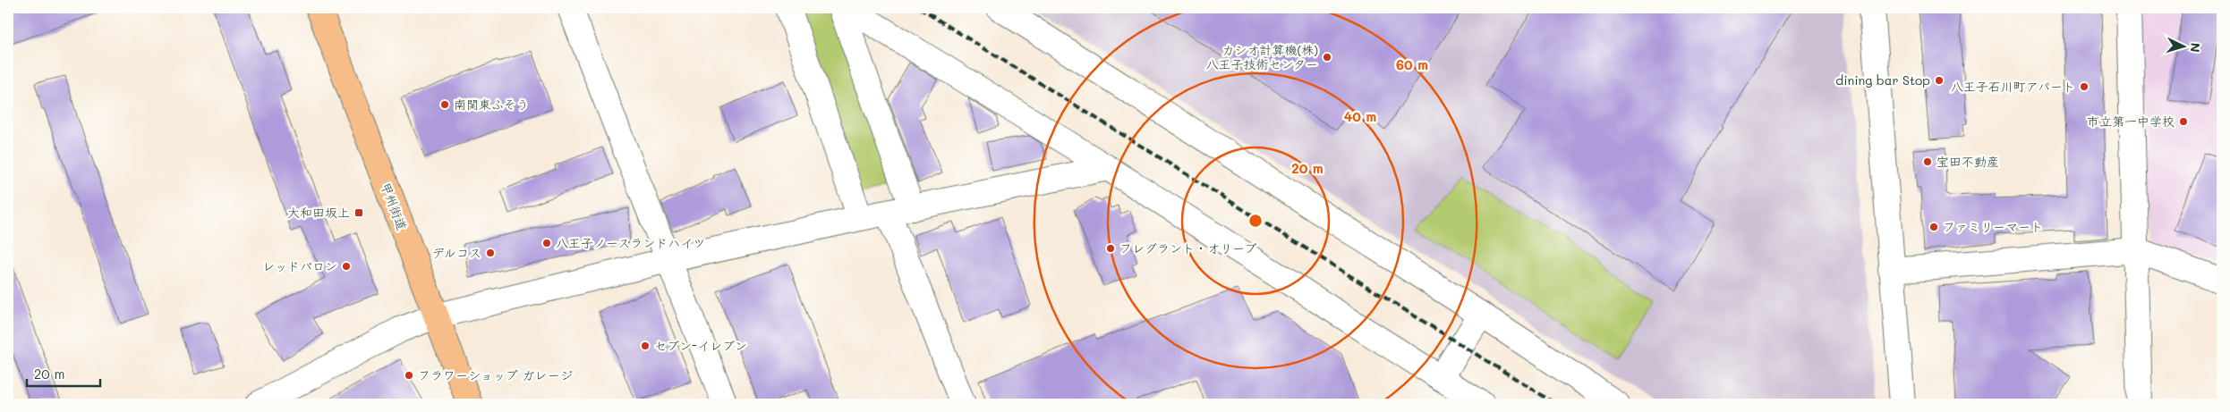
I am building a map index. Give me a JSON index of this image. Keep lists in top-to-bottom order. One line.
{"streets":{"highway":["甲州街道"]},"places":{"other":["カシオ計算機(株) 八王子技術センター","dining bar Stop","八王子石川町アパート","南関東ふそう","市立第一中学校","宝田不動産","ファミリーマート","八王子ノースランドハイツ","フレグラント・オリーブ","デルコス","レッドバロン","セブン-イレブン","フラワーショップ ガレージ"],"transit":["大和田坂上"]},"scale_bar":"20 m","north":"right","rings":["60 m","40 m","20 m"]}
